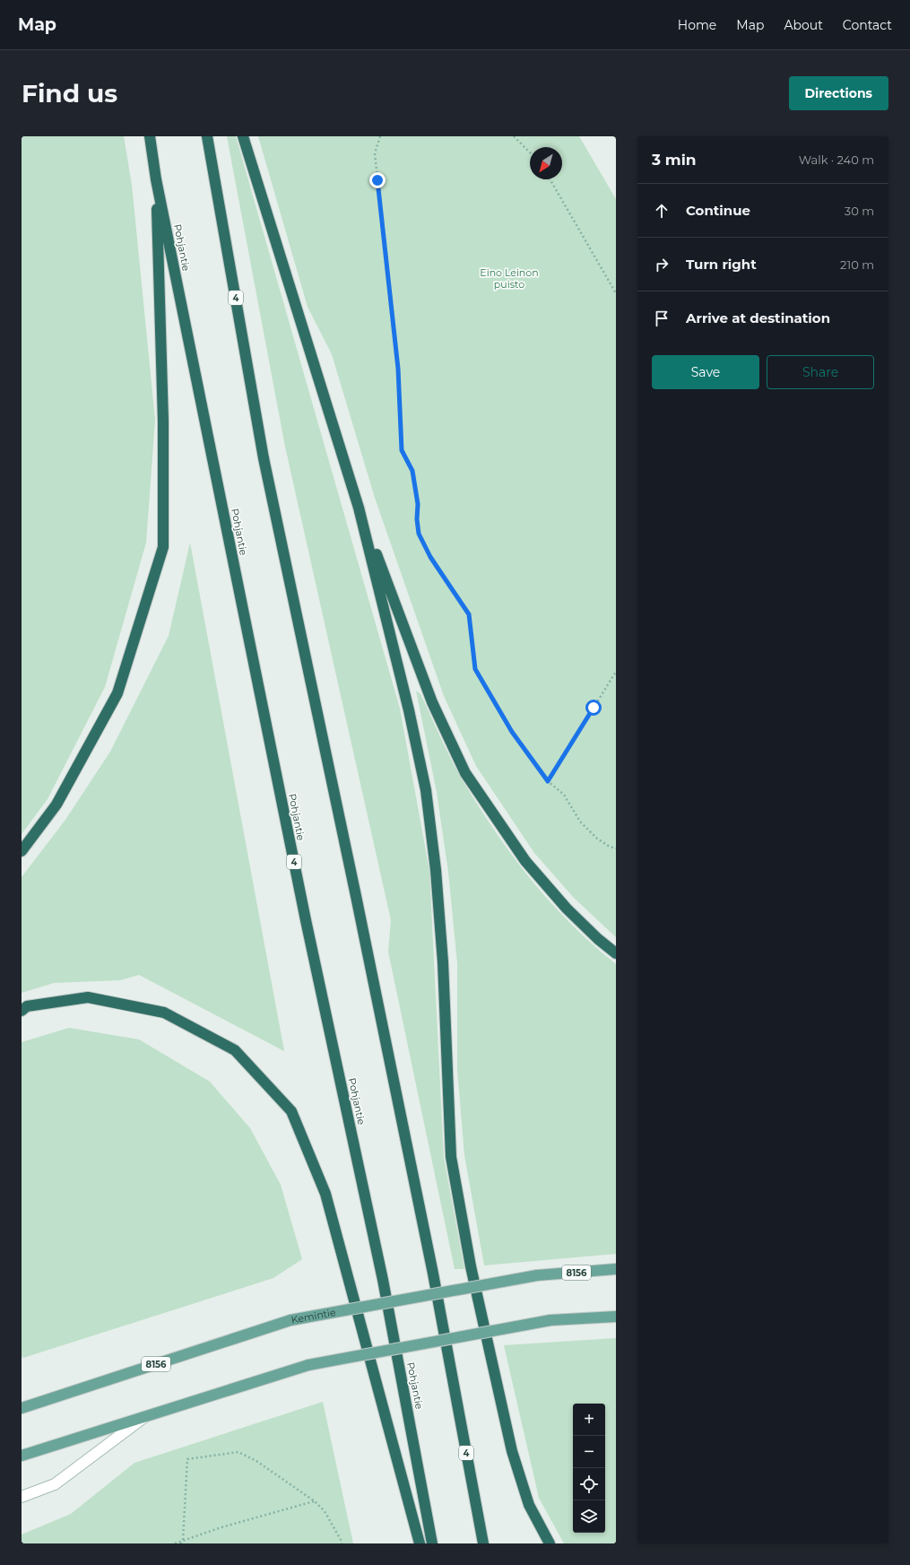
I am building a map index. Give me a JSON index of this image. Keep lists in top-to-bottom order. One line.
{"streets":{"highway":["Pohjantie","4"],"main road":["8156","Kemintie"]},"parks":["Eino Leinon puisto"],"north":"bottom left","page":{"header":"Map","nav":["Home","Map","About","Contact"],"buttons":["Directions",["Save","Share"]],"title":"Find us","heading":["3 min","Walk · 240 m"],"list":[["Continue","30 m"],["Turn right","210 m"],"Arrive at destination"],"map_buttons":["+","−"]}}
